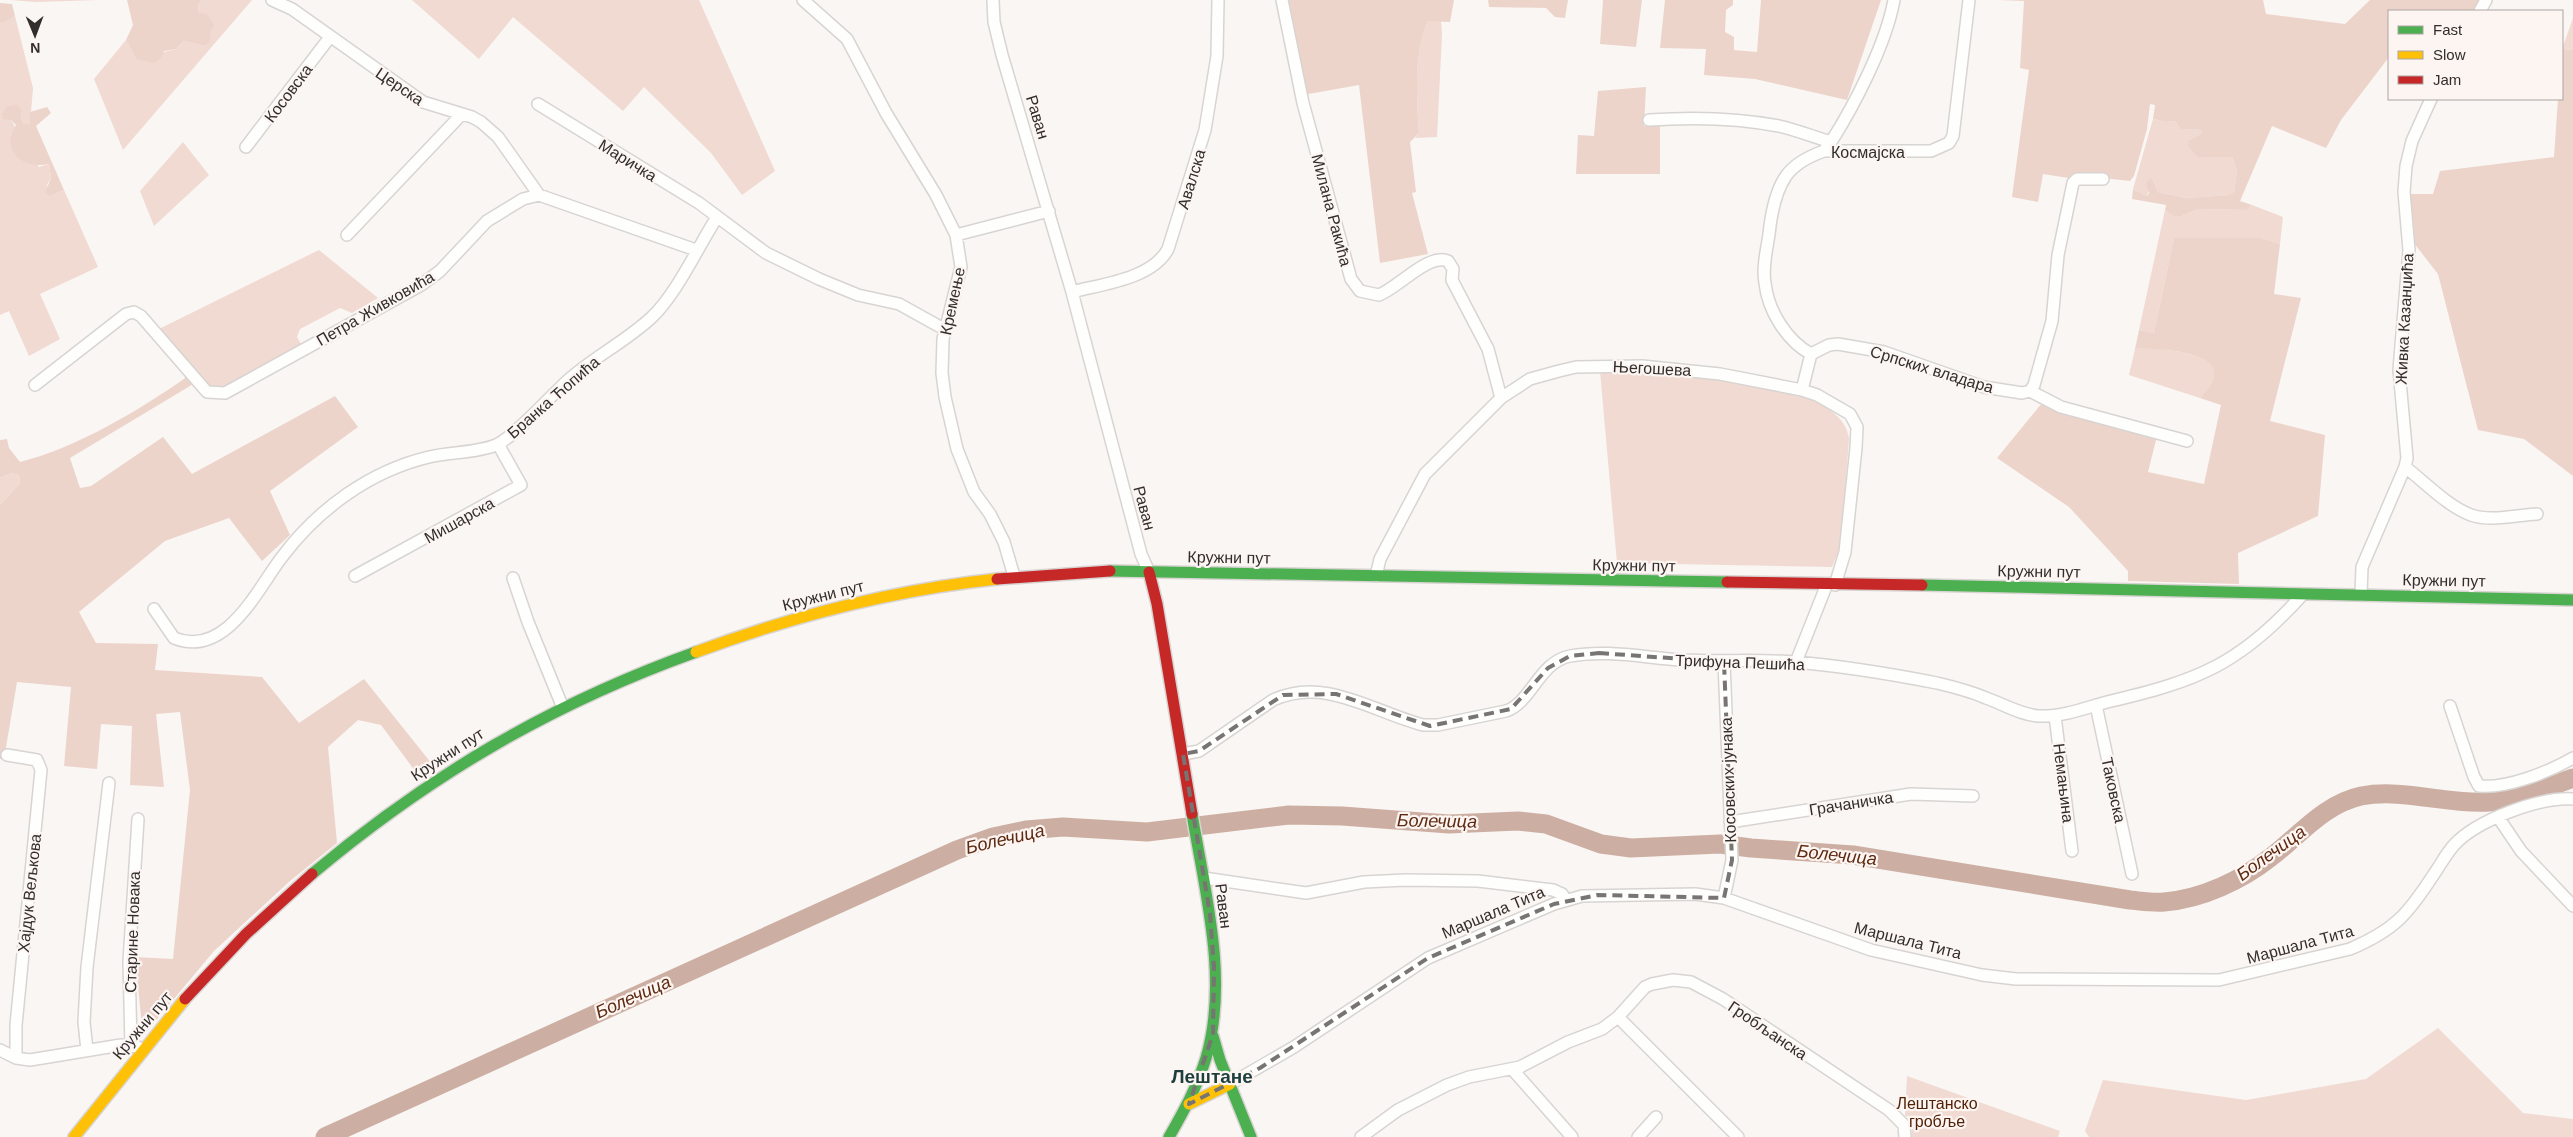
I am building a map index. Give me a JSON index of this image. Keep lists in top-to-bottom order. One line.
{"streets":{"main road":["Раван","Кружни пут"],"street":["Церска","Косовска","Космајска","Маричка","Авалска","Милана Ракића","Кремење","Петра Живковића","Живка Казанџића","Његошева","Српских владара","Бранка Ћопића","Мишарска","Трифуна Пешића","Косовских јунака","Немањина","Таковска","Грачаничка","Хајдук Вељкова","Маршала Тита","Старине Новака","Гробљанска"]},"crossings":[["Церска","Косовска"],["Церска","Петра Живковића"],["Раван","Авалска"],["Раван","Кружни пут"],["Раван","Трифуна Пешића"],["Раван","Маршала Тита"],["Космајска","Српских владара"],["Милана Ракића","Његошева"],["Кремење","Кружни пут"],["Живка Казанџића","Кружни пут"],["Његошева","Кружни пут"],["Његошева","Трифуна Пешића"],["Бранка Ћопића","Мишарска"],["Кружни пут","Трифуна Пешића"],["Кружни пут","Старине Новака"],["Трифуна Пешића","Косовских јунака"],["Трифуна Пешића","Немањина"],["Трифуна Пешића","Таковска"],["Косовских јунака","Грачаничка"],["Косовских јунака","Маршала Тита"]],"districts":["Лештане"],"water":["Болечица"],"parks":["Лештанско гробље"],"legend":["Fast","Slow","Jam"],"north":"bottom"}
